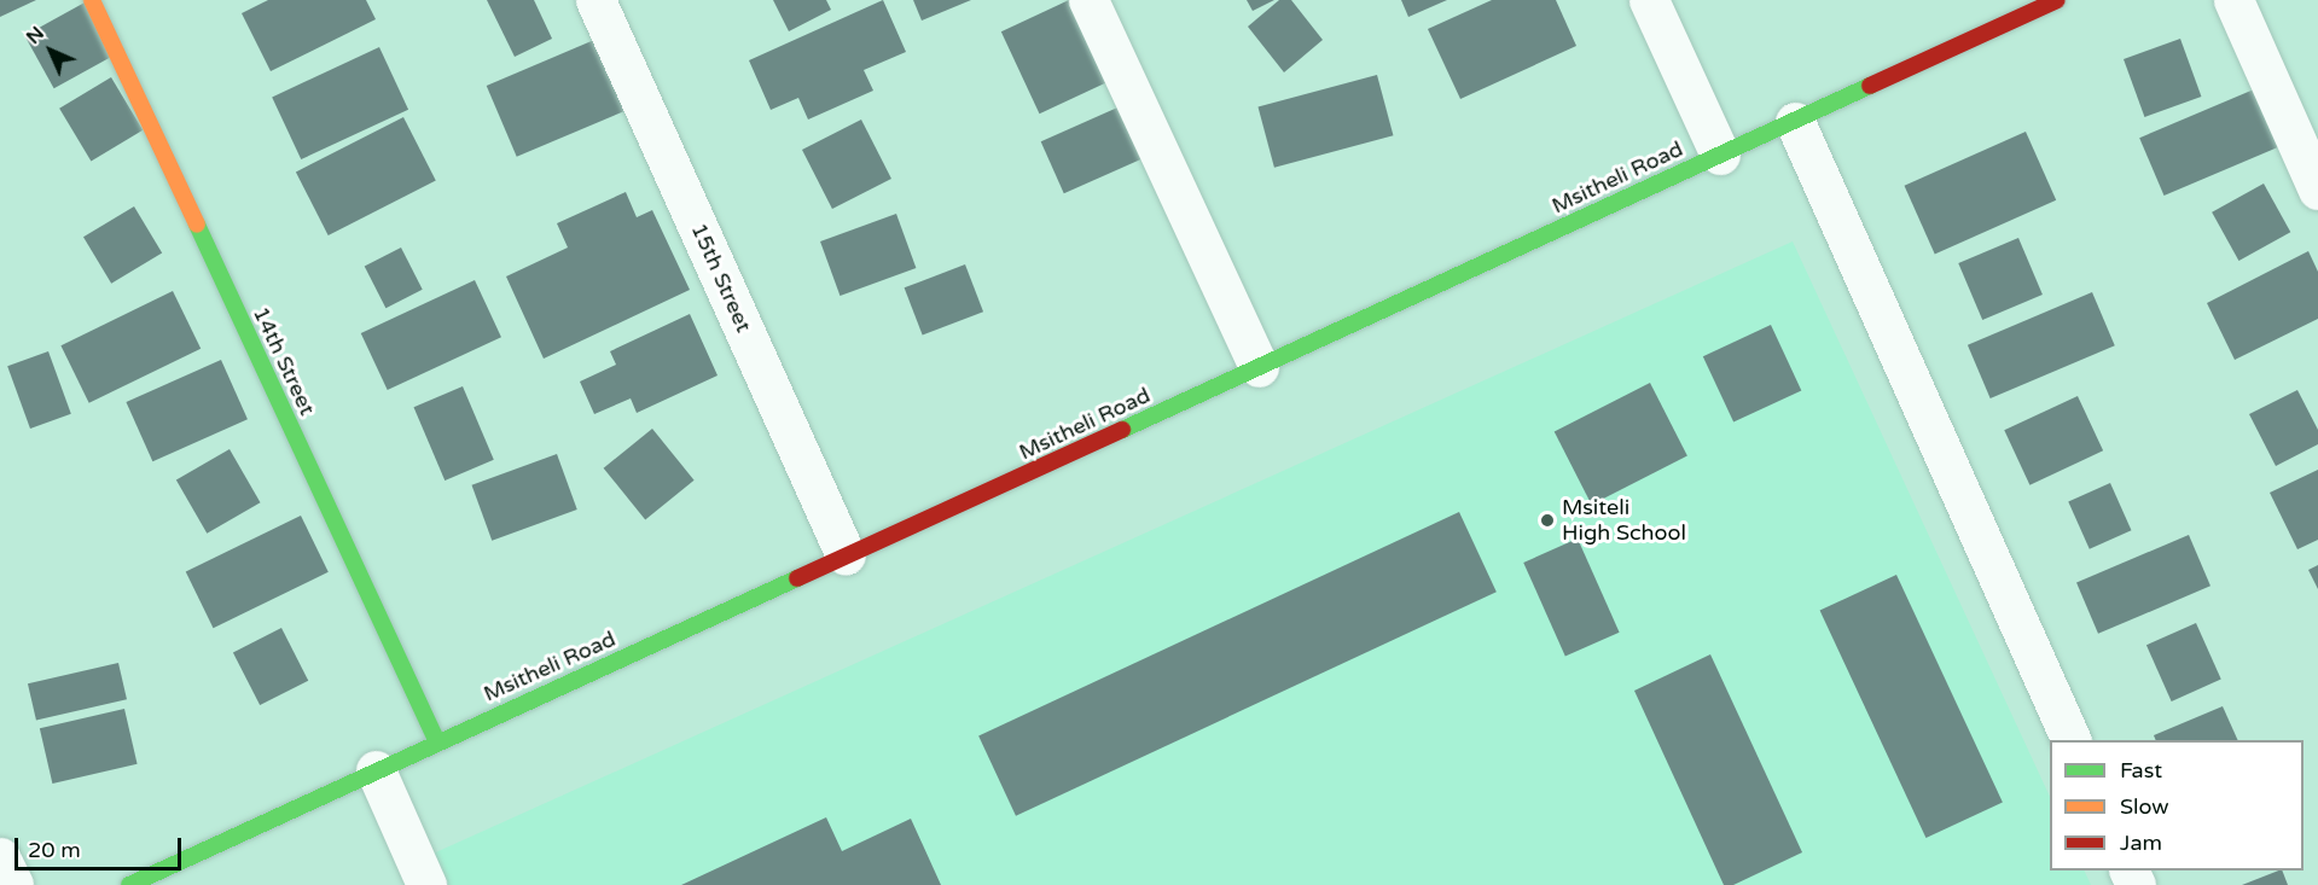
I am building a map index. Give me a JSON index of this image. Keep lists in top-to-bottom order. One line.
{"streets":{"street":["Msitheli Road","15th Street","14th Street"]},"crossings":[["Msitheli Road","15th Street"],["Msitheli Road","14th Street"]],"places":["Msiteli High School"],"legend":["Fast","Slow","Jam"],"scale_bar":"20 m","north":"top left"}
